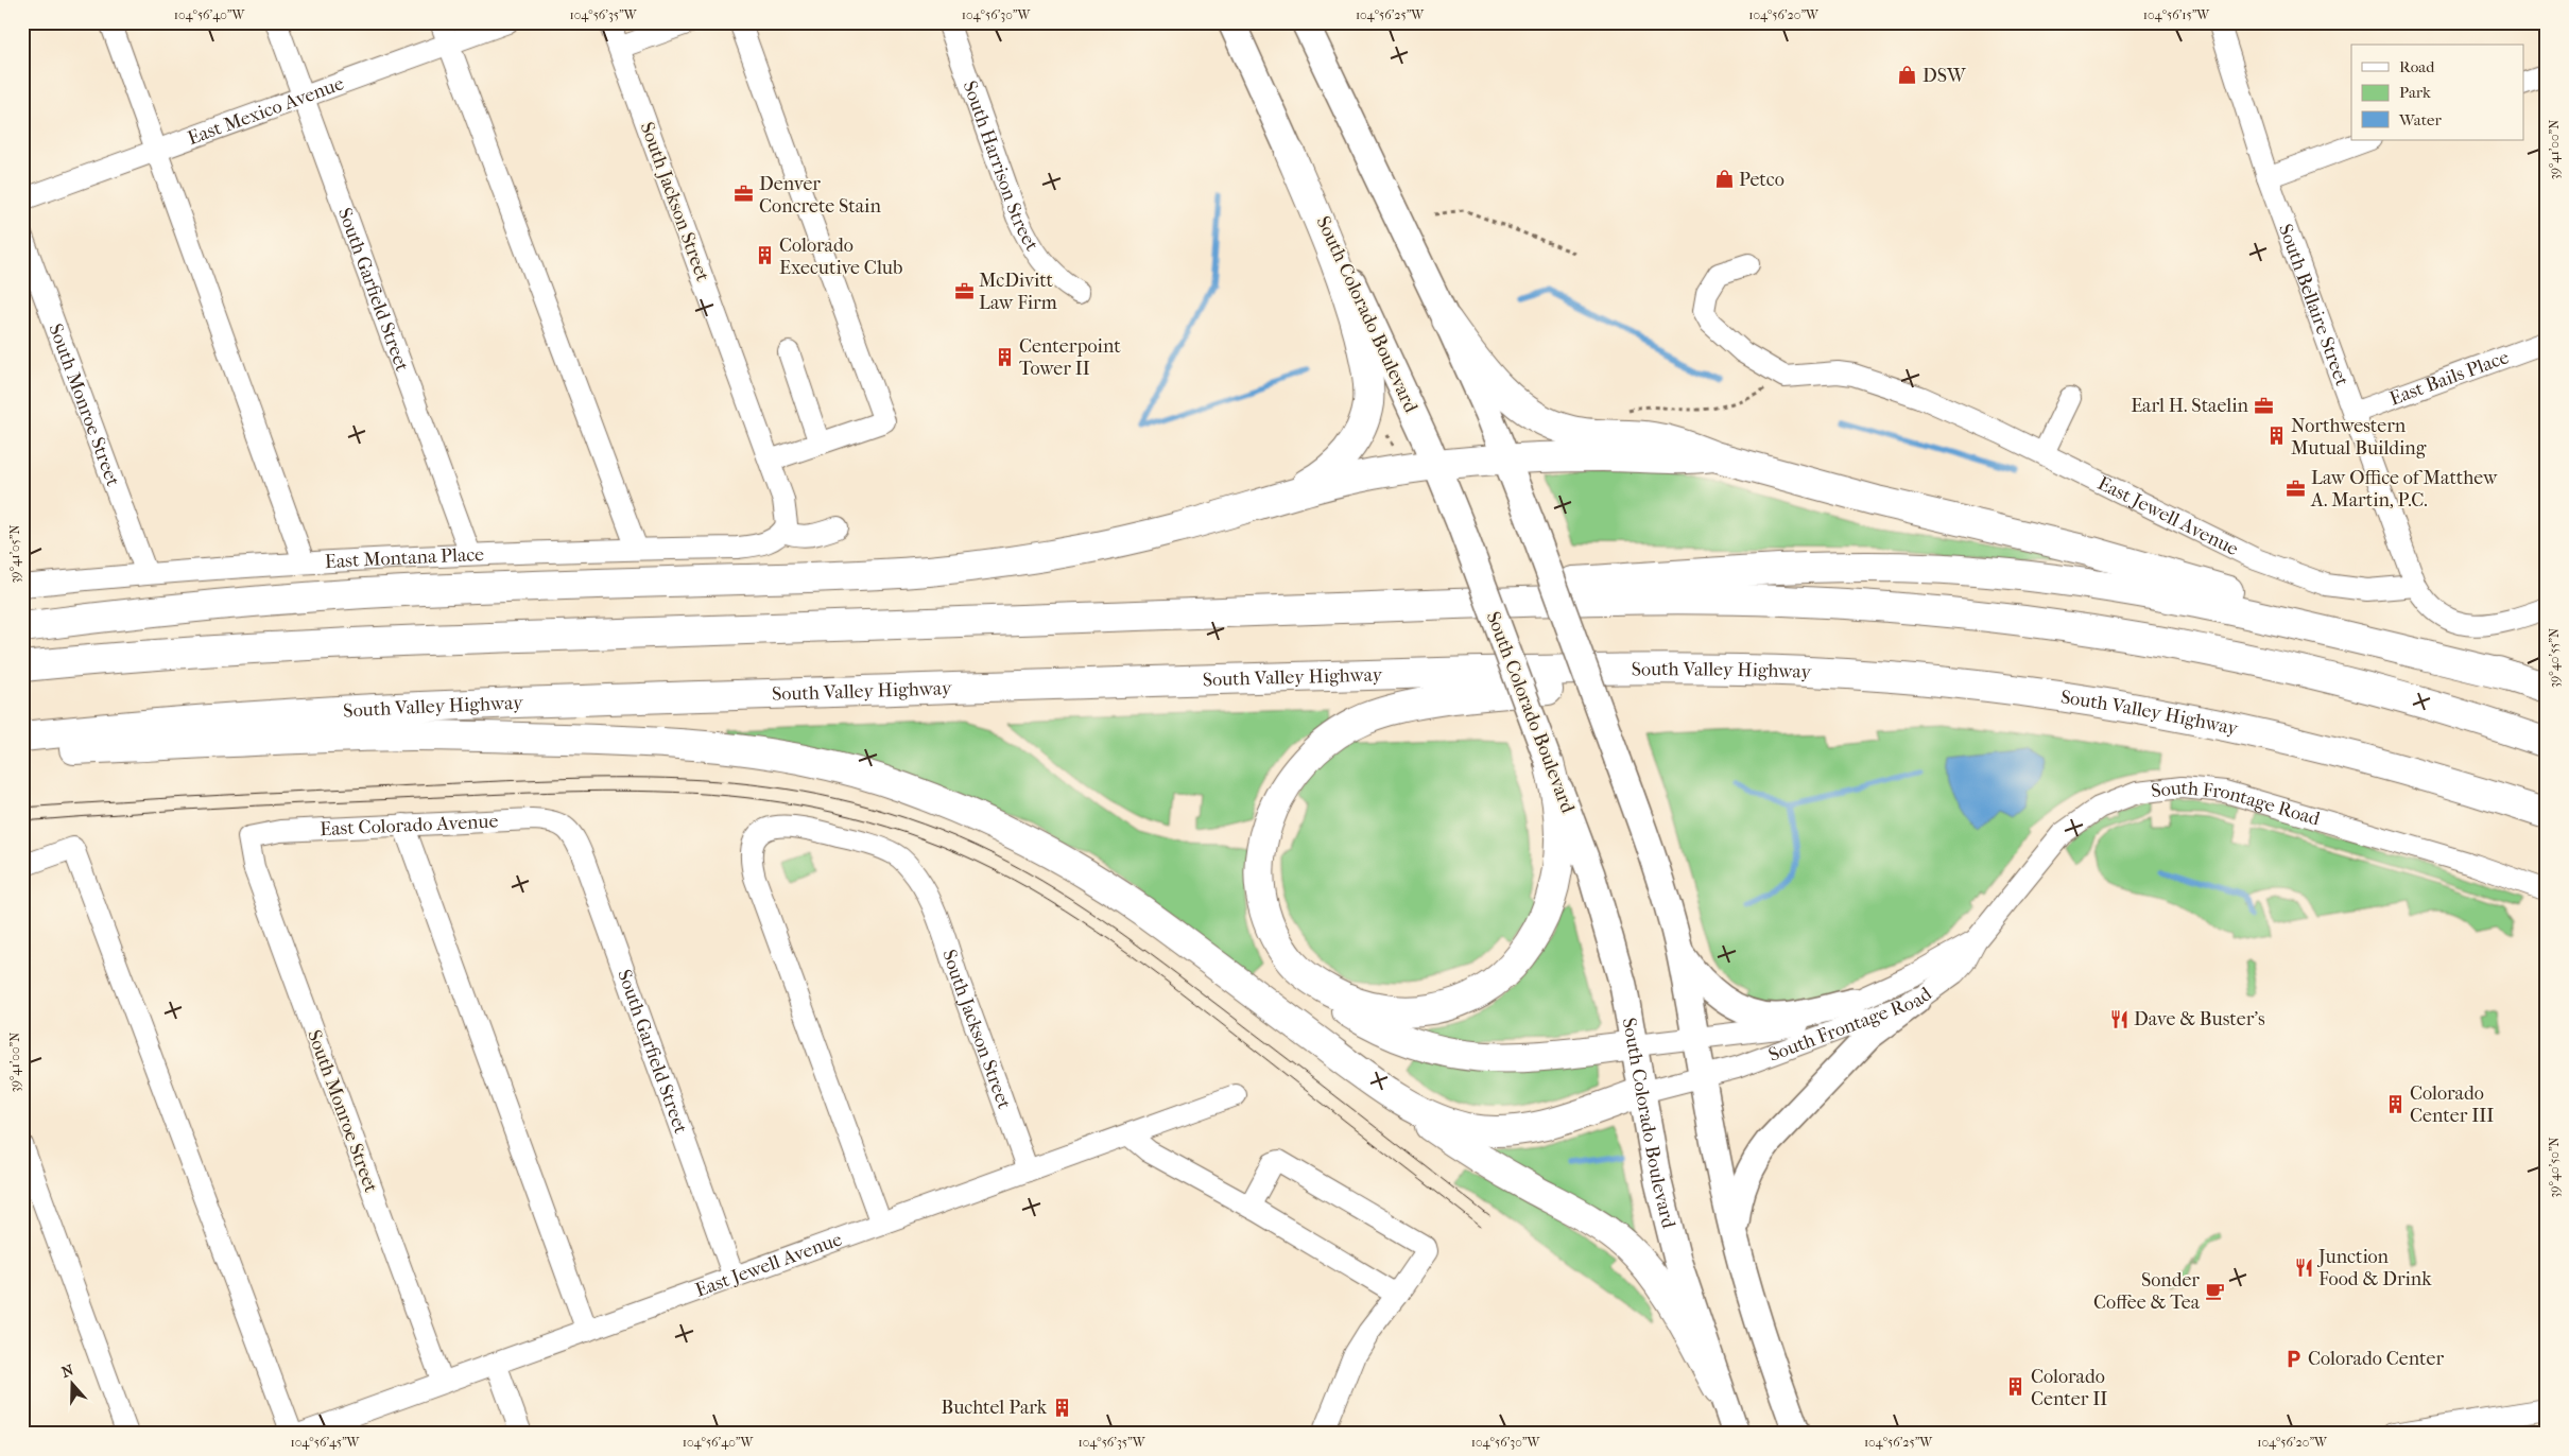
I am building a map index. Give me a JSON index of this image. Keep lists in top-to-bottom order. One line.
{"streets":{"highway":["South Valley Highway"],"main road":["South Colorado Boulevard"],"street":["East Mexico Avenue","South Harrison Street","South Jackson Street","South Garfield Street","South Bellaire Street","East Bails Place","South Monroe Street","East Jewell Avenue","East Montana Place","South Frontage Road","East Colorado Avenue"]},"crossings":[["East Mexico Avenue","South Garfield Street"],["South Jackson Street","East Jewell Avenue"],["South Jackson Street","East Montana Place"],["South Garfield Street","East Jewell Avenue"],["South Garfield Street","East Montana Place"],["South Garfield Street","East Colorado Avenue"],["South Bellaire Street","East Bails Place"],["South Bellaire Street","East Jewell Avenue"],["South Colorado Boulevard","South Frontage Road"],["South Monroe Street","East Jewell Avenue"],["South Monroe Street","East Montana Place"],["South Monroe Street","East Colorado Avenue"]],"places":{"shop":["DSW","Petco"],"office":["Denver Concrete Stain","McDivitt Law Firm","Earl H. Staelin","Law Office of Matthew A. Martin, P.C."],"building":["Colorado Executive Club","Centerpoint Tower II","Northwestern Mutual Building","Colorado Center III","Colorado Center II","Buchtel Park"],"restaurant":["Dave & Buster's","Junction Food & Drink"],"cafe":["Sonder Coffee & Tea"],"parking":["Colorado Center"]},"legend":["Road","Park","Water"],"north":"top","coordinates":["104°56'40\"W","104°56'35\"W","104°56'30\"W","104°56'25\"W","104°56'20\"W","104°56'15\"W","39°41'00\"N","39°41'05\"N","39°40'55\"N","39°40'50\"N","104°56'45\"W"]}
